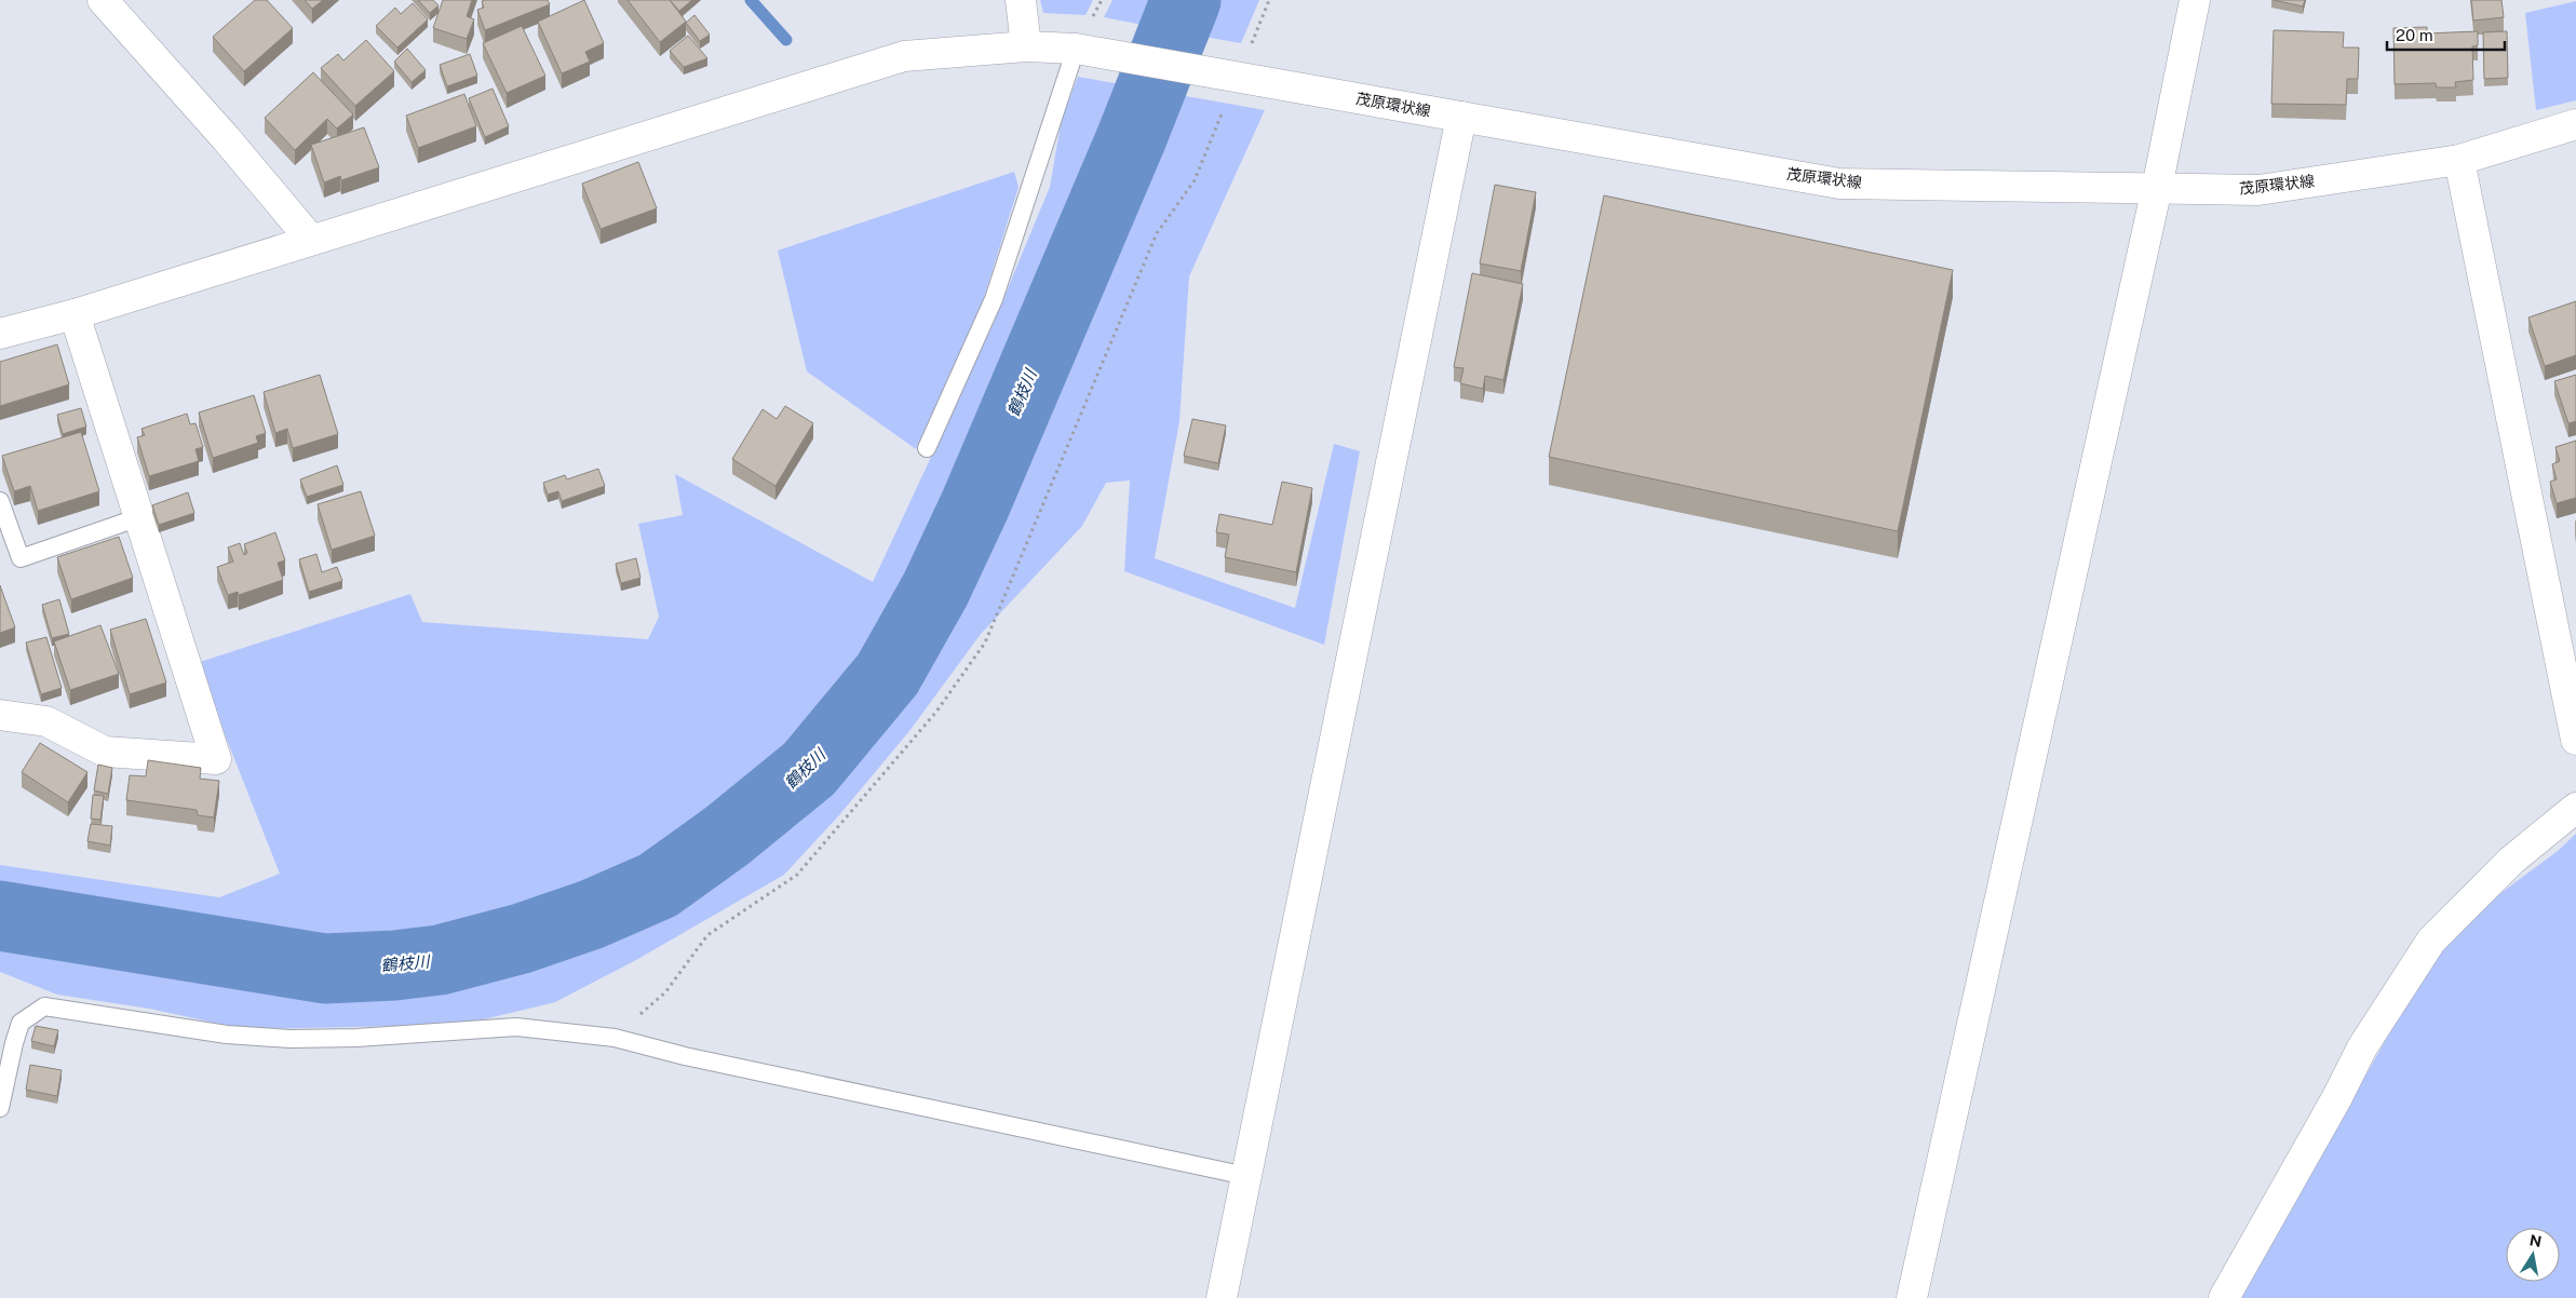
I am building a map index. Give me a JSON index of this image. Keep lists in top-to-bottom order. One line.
{"streets":{"street":["茂原環状線"]},"water":["鶴枝川"],"scale_bar":"20 m","north":"top"}
